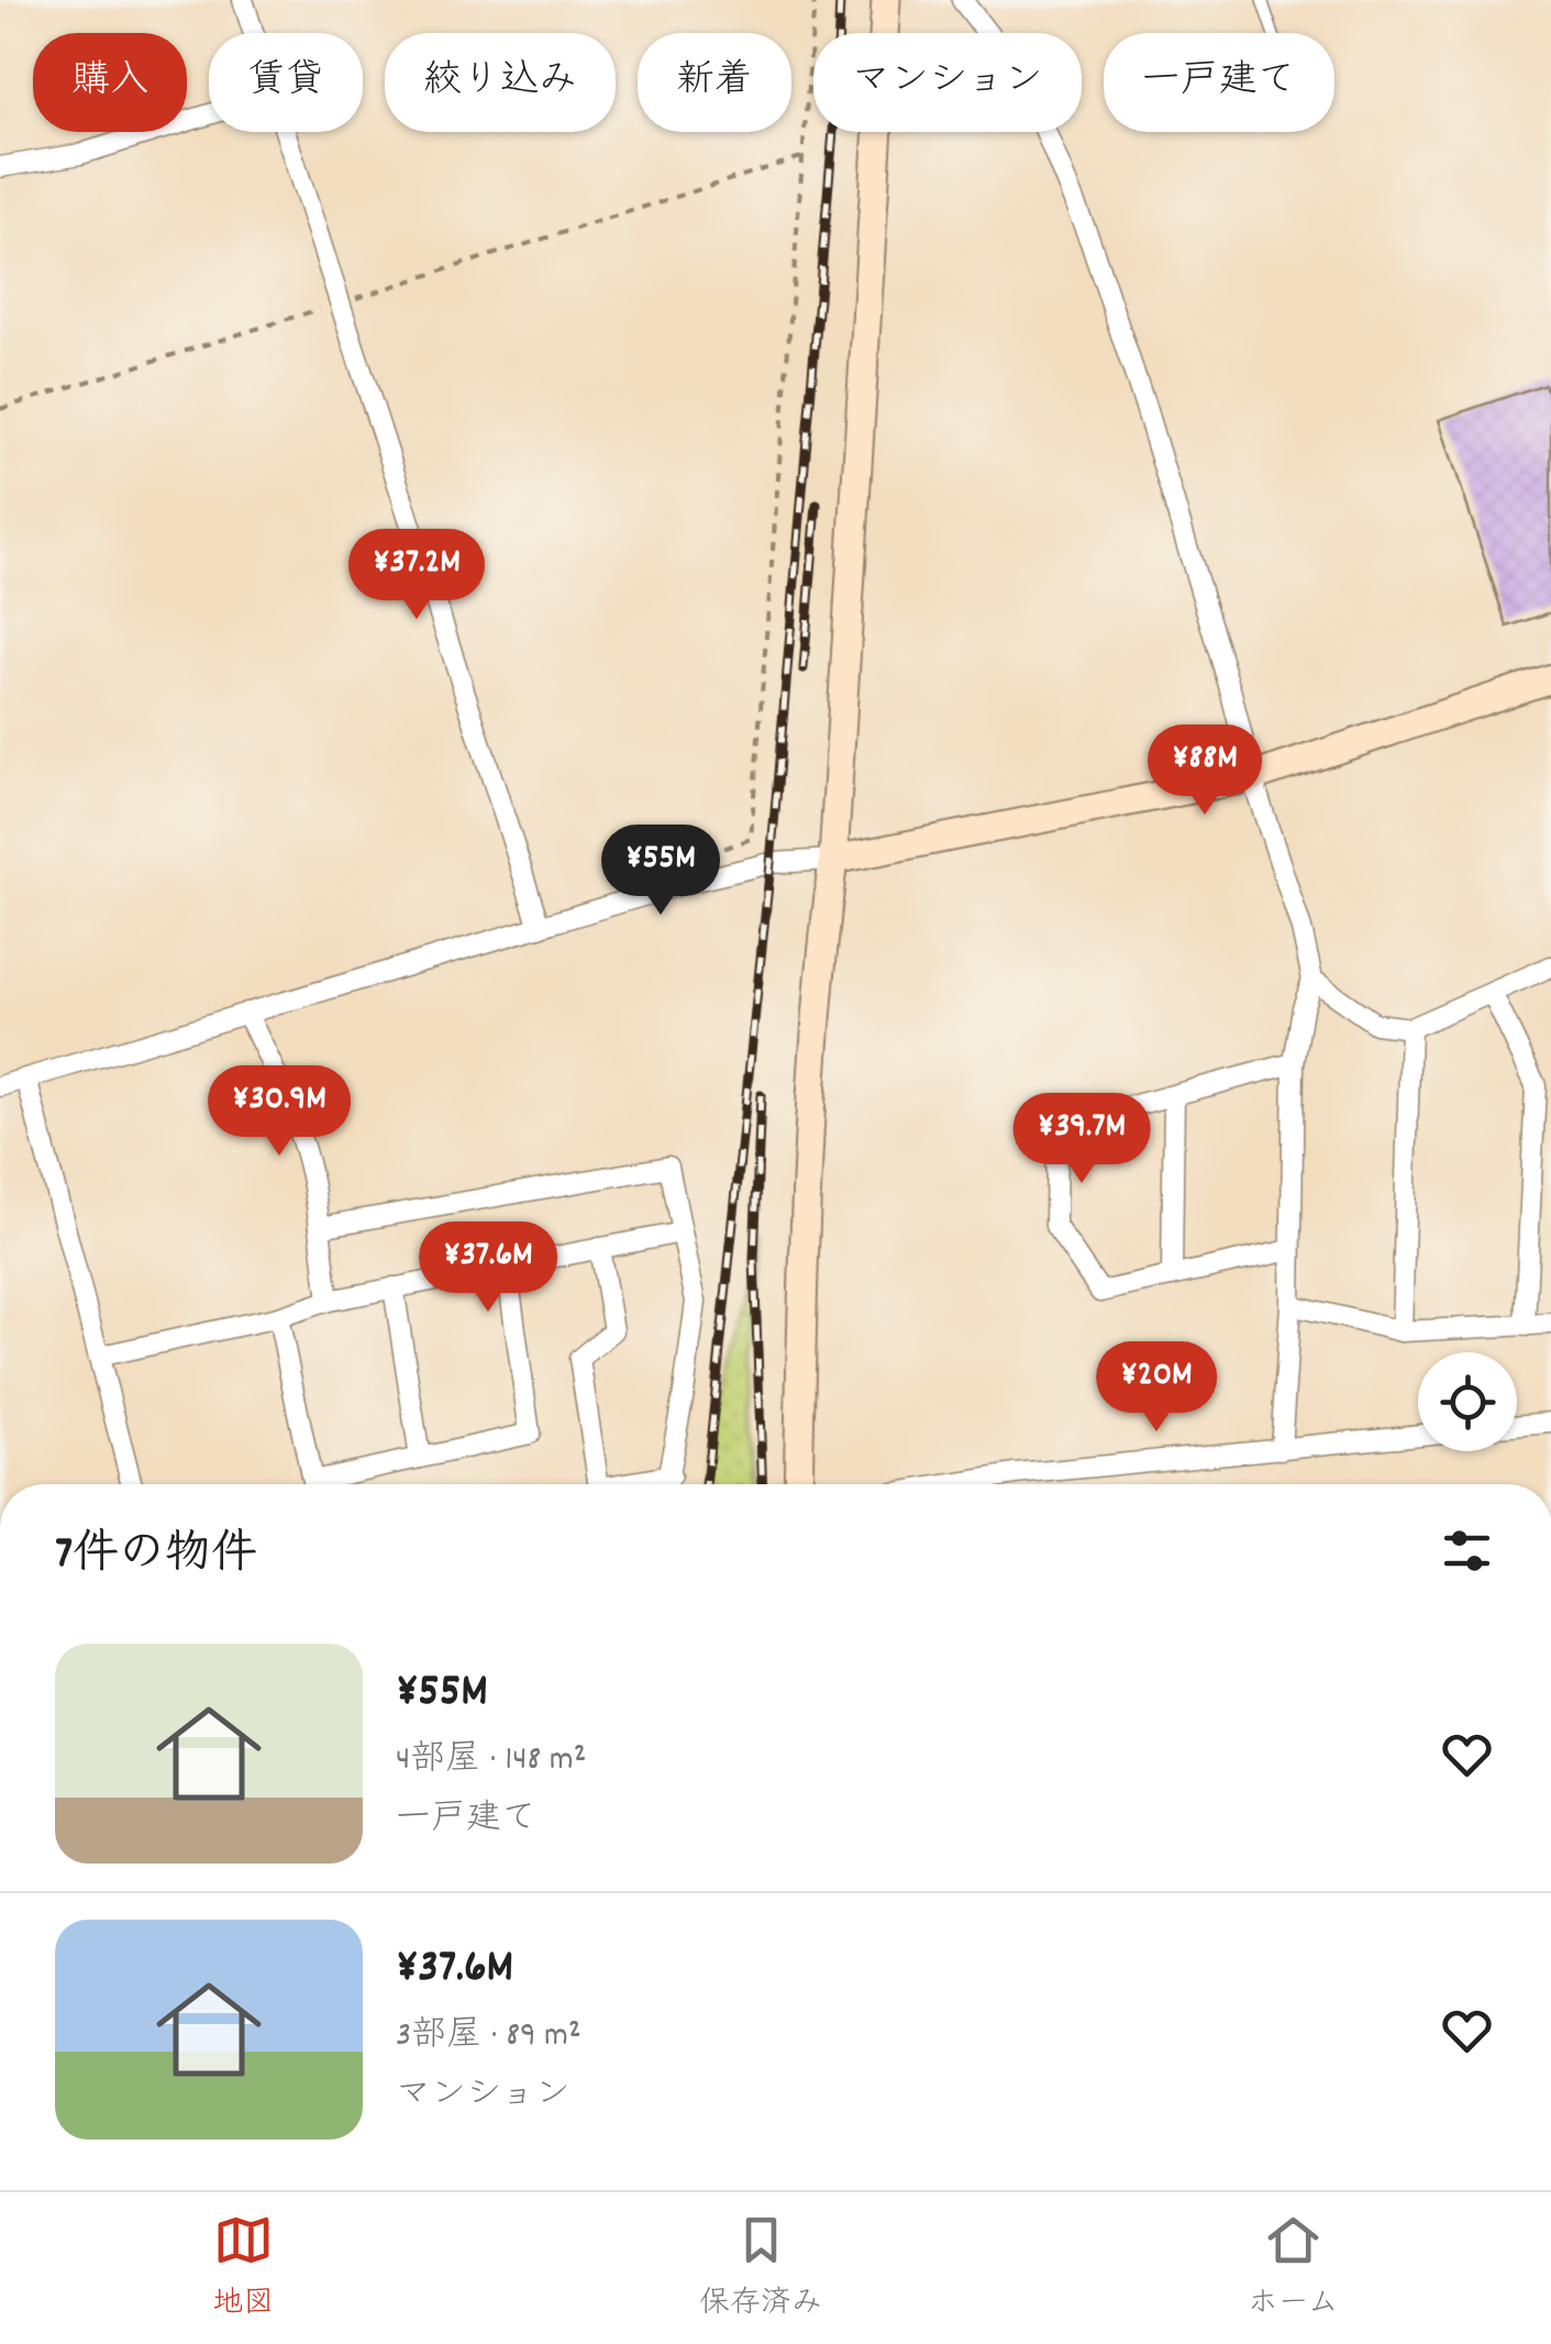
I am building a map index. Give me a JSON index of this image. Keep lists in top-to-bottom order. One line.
{"page":{"chip":["購入","賃貸","絞り込み","新着","マンション","一戸建て"],"price":["¥37.2M","¥88M","¥55M","¥30.9M","¥39.7M","¥37.6M","¥20M"],"heading":"7件の物件","list":[{"name":"¥55M","note":"4部屋 · 148 m² · 一戸建て"},{"name":"¥37.6M","note":"3部屋 · 89 m² · マンション"}],"tabs":["地図","保存済み","ホーム"]}}
